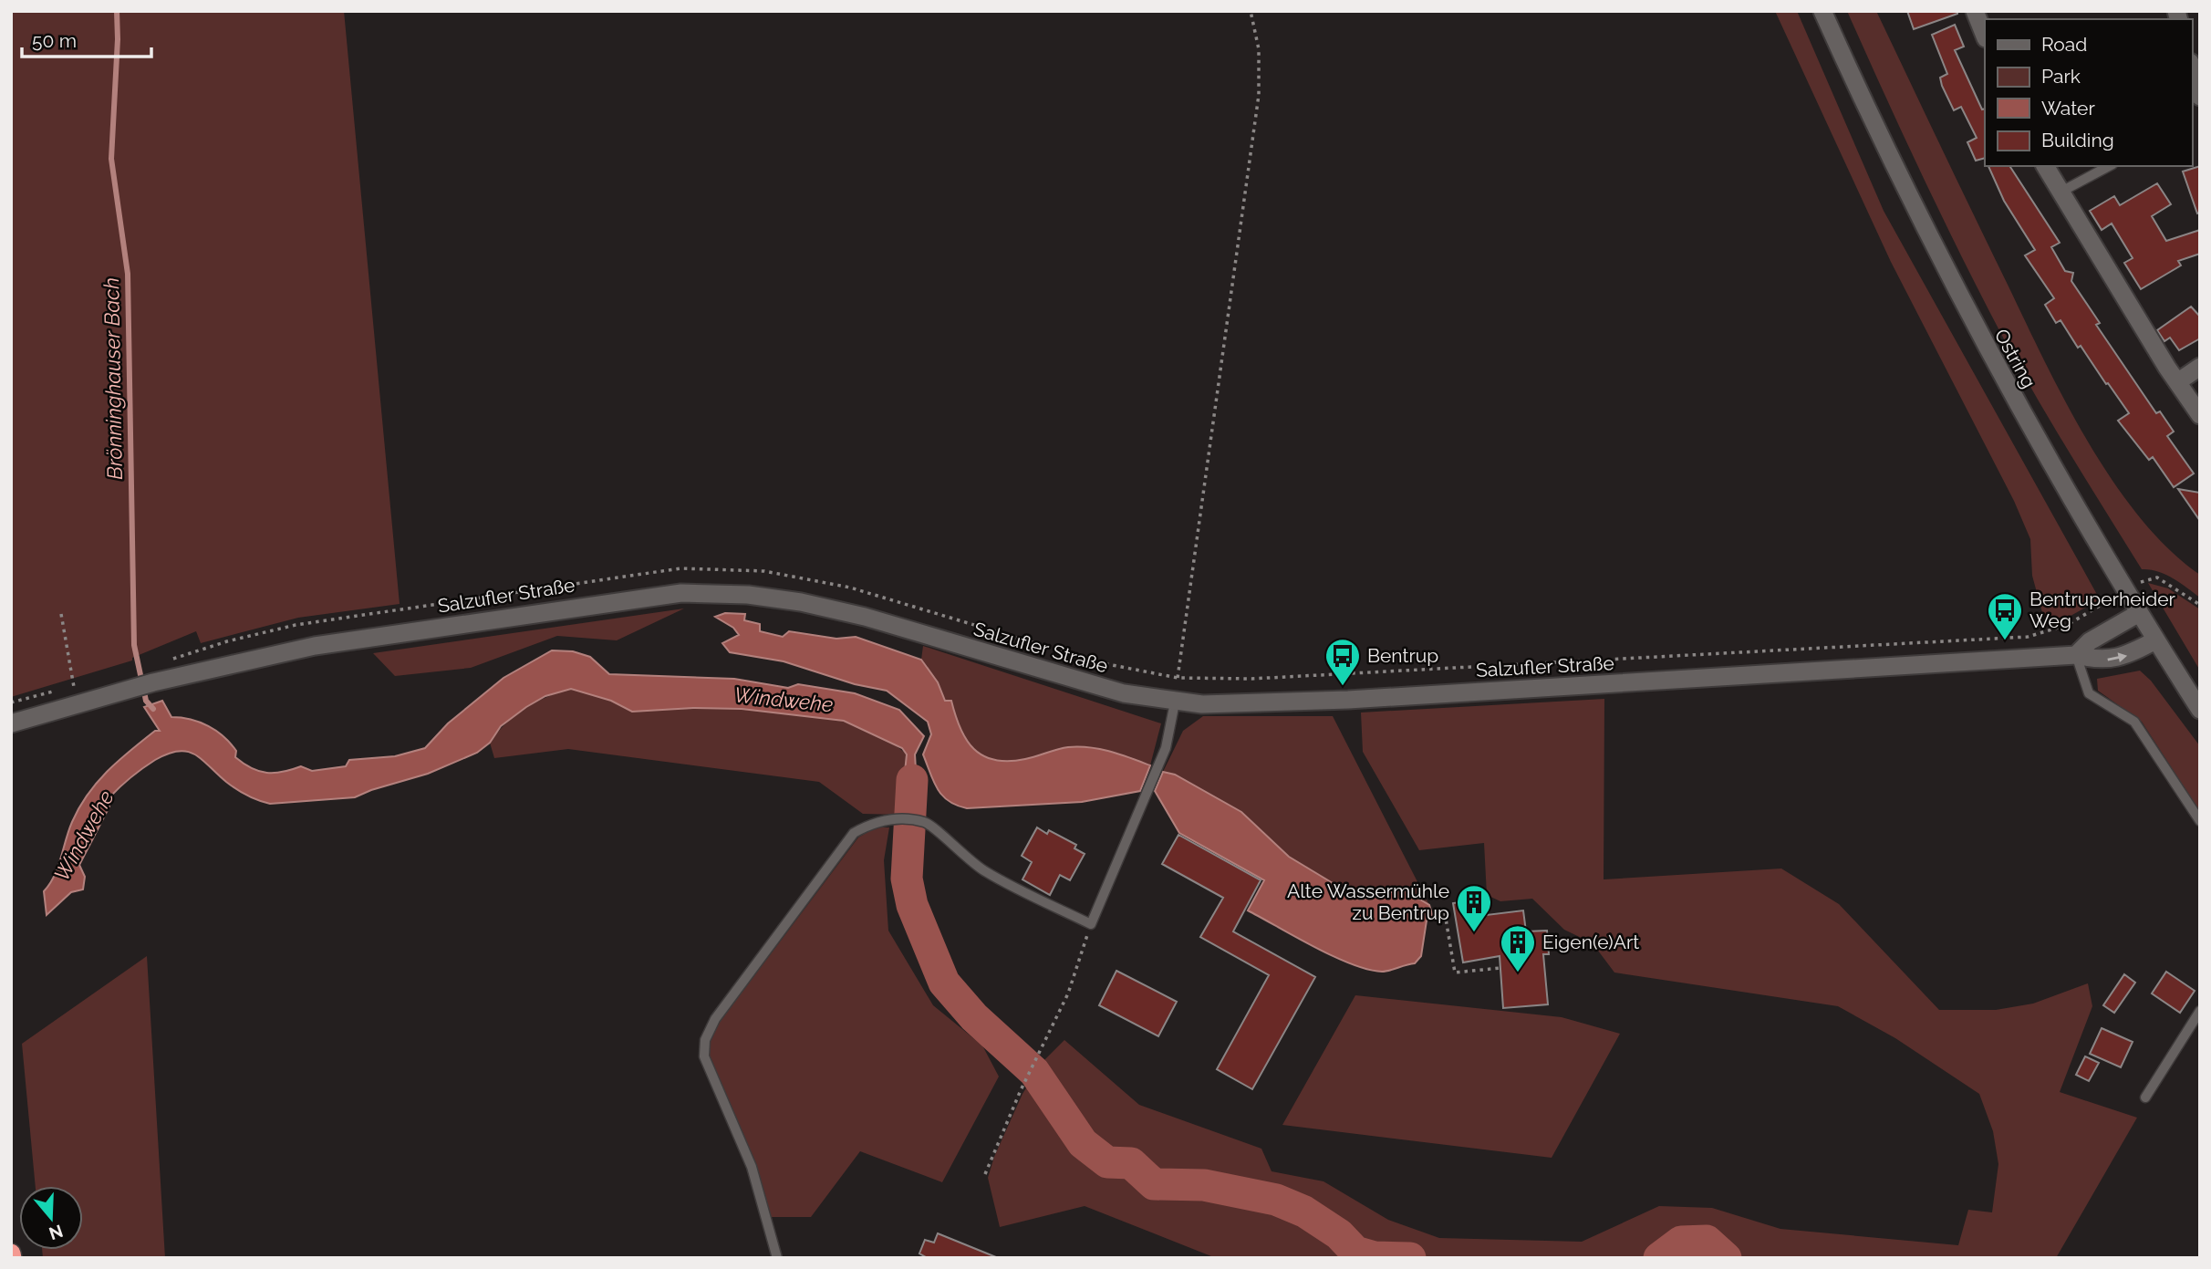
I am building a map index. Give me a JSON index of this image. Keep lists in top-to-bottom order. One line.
{"streets":{"main road":["Ostring","Salzufler Straße"]},"crossings":[["Ostring","Salzufler Straße"]],"water":["Brönninghauser Bach","Windwehe"],"places":{"bus stop":["Bentruperheider Weg","Bentrup"],"building":["Alte Wassermühle zu Bentrup","Eigen(e)Art"]},"legend":["Road","Park","Water","Building"],"scale_bar":"50 m","north":"bottom"}
